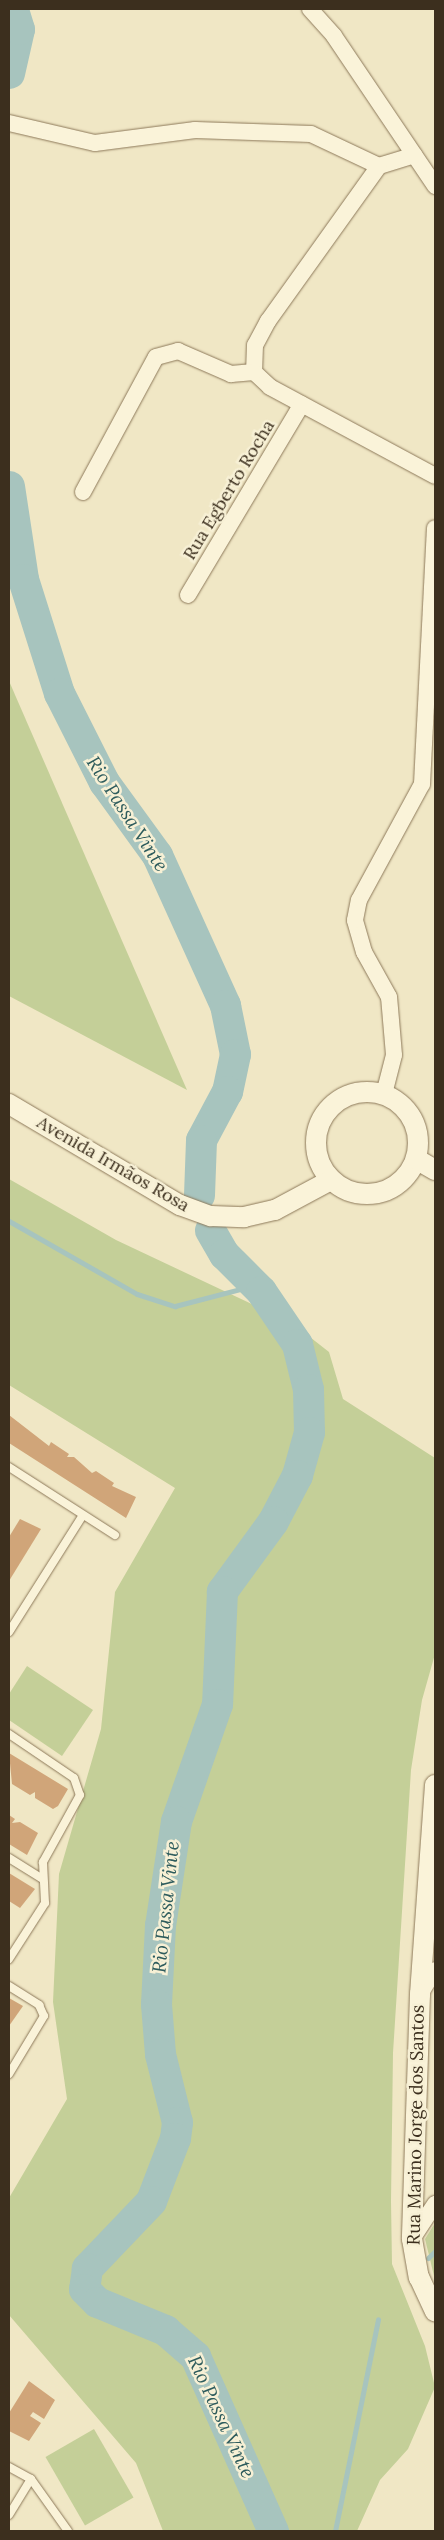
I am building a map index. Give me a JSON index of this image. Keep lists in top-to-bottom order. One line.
{"streets":{"street":["Rua Egberto Rocha","Avenida Irmãos Rosa","Rua Marino Jorge dos Santos"]},"water":["Rio Passa Vinte"]}
